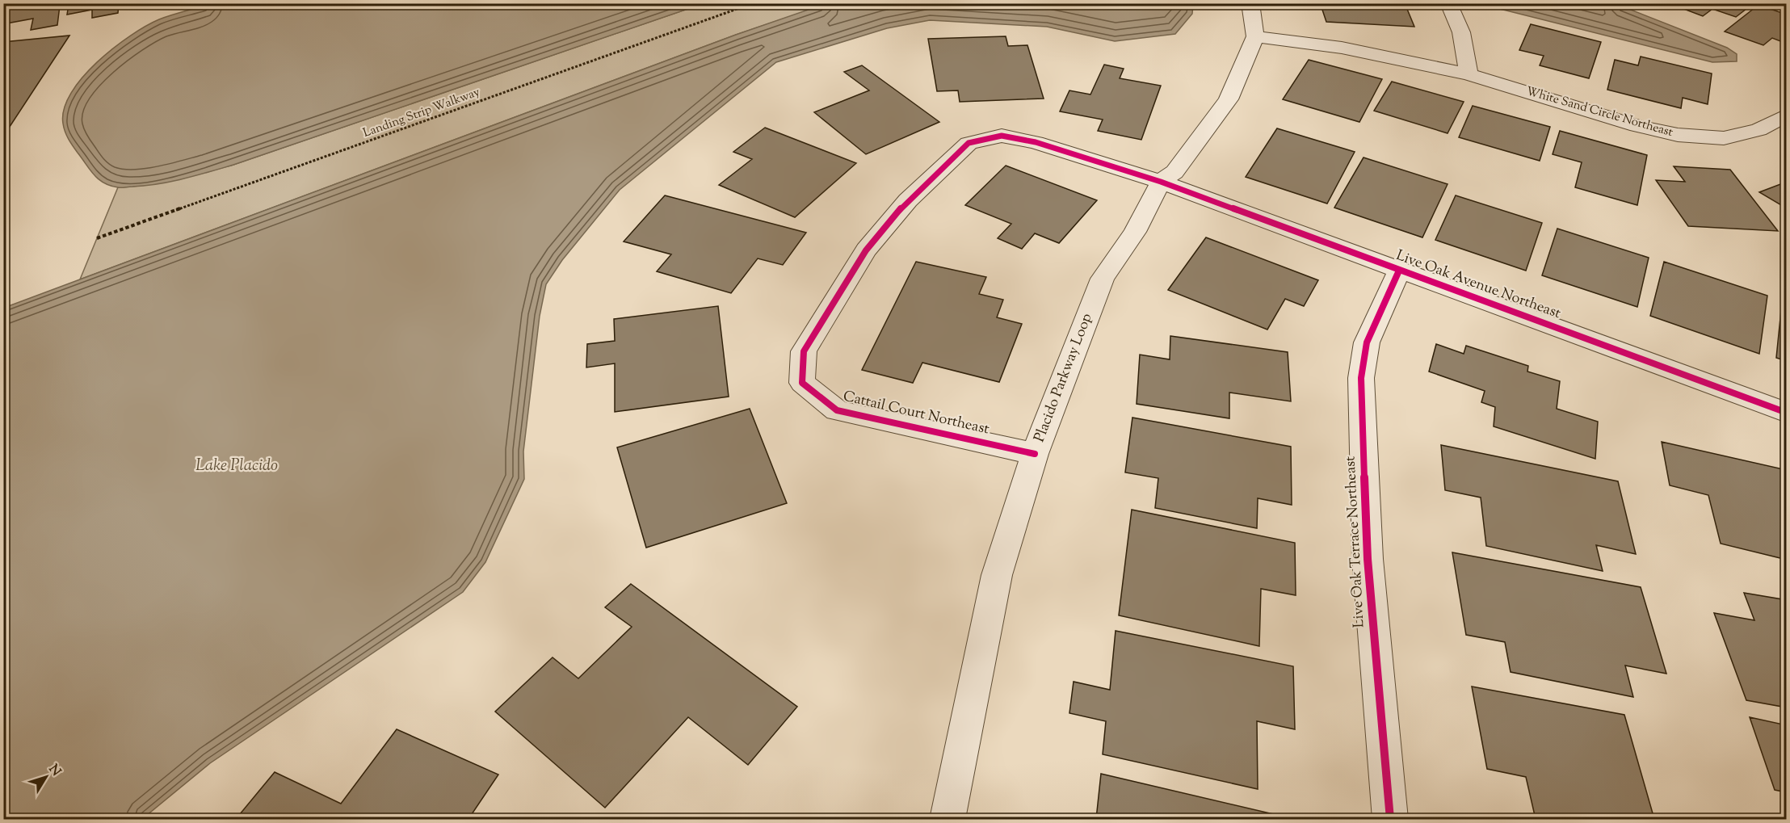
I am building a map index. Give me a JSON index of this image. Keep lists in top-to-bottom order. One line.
{"streets":{"street":["White Sand Circle Northeast","Live Oak Avenue Northeast","Placido Parkway Loop","Cattail Court Northeast","Live Oak Terrace Northeast"],"path":["Landing Strip Walkway"]},"crossings":[["White Sand Circle Northeast","Placido Parkway Loop"],["Live Oak Avenue Northeast","Placido Parkway Loop"],["Live Oak Avenue Northeast","Cattail Court Northeast"],["Live Oak Avenue Northeast","Live Oak Terrace Northeast"],["Placido Parkway Loop","Cattail Court Northeast"]],"water":["Lake Placido"],"north":"top right"}
